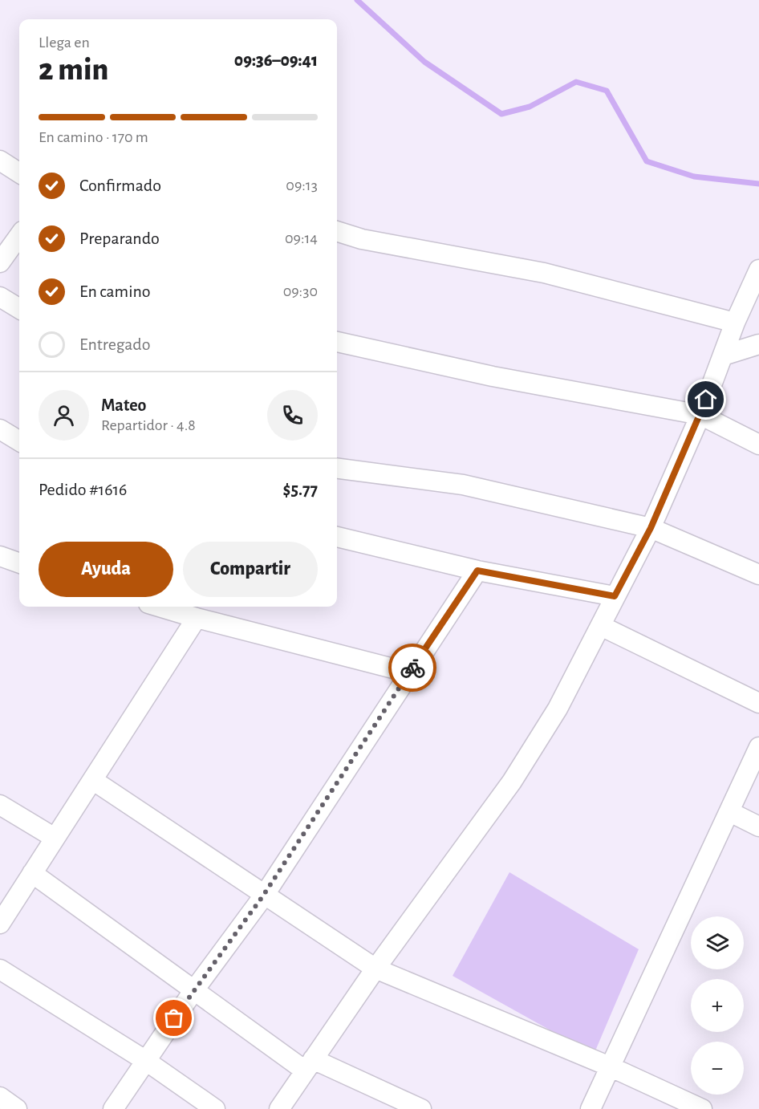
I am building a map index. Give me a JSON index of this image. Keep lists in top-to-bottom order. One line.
{"page":{"heading":["2 min","Llega en","09:36–09:41"],"panel":["Mateo","Repartidor · 4.8","Pedido #1616","$5.77"],"bar":"En camino · 170 m","list":[["Confirmado","09:13"],["Preparando","09:14"],["En camino","09:30"],"Entregado"],"buttons":["Ayuda","Compartir"],"map_buttons":["+","−"]}}
